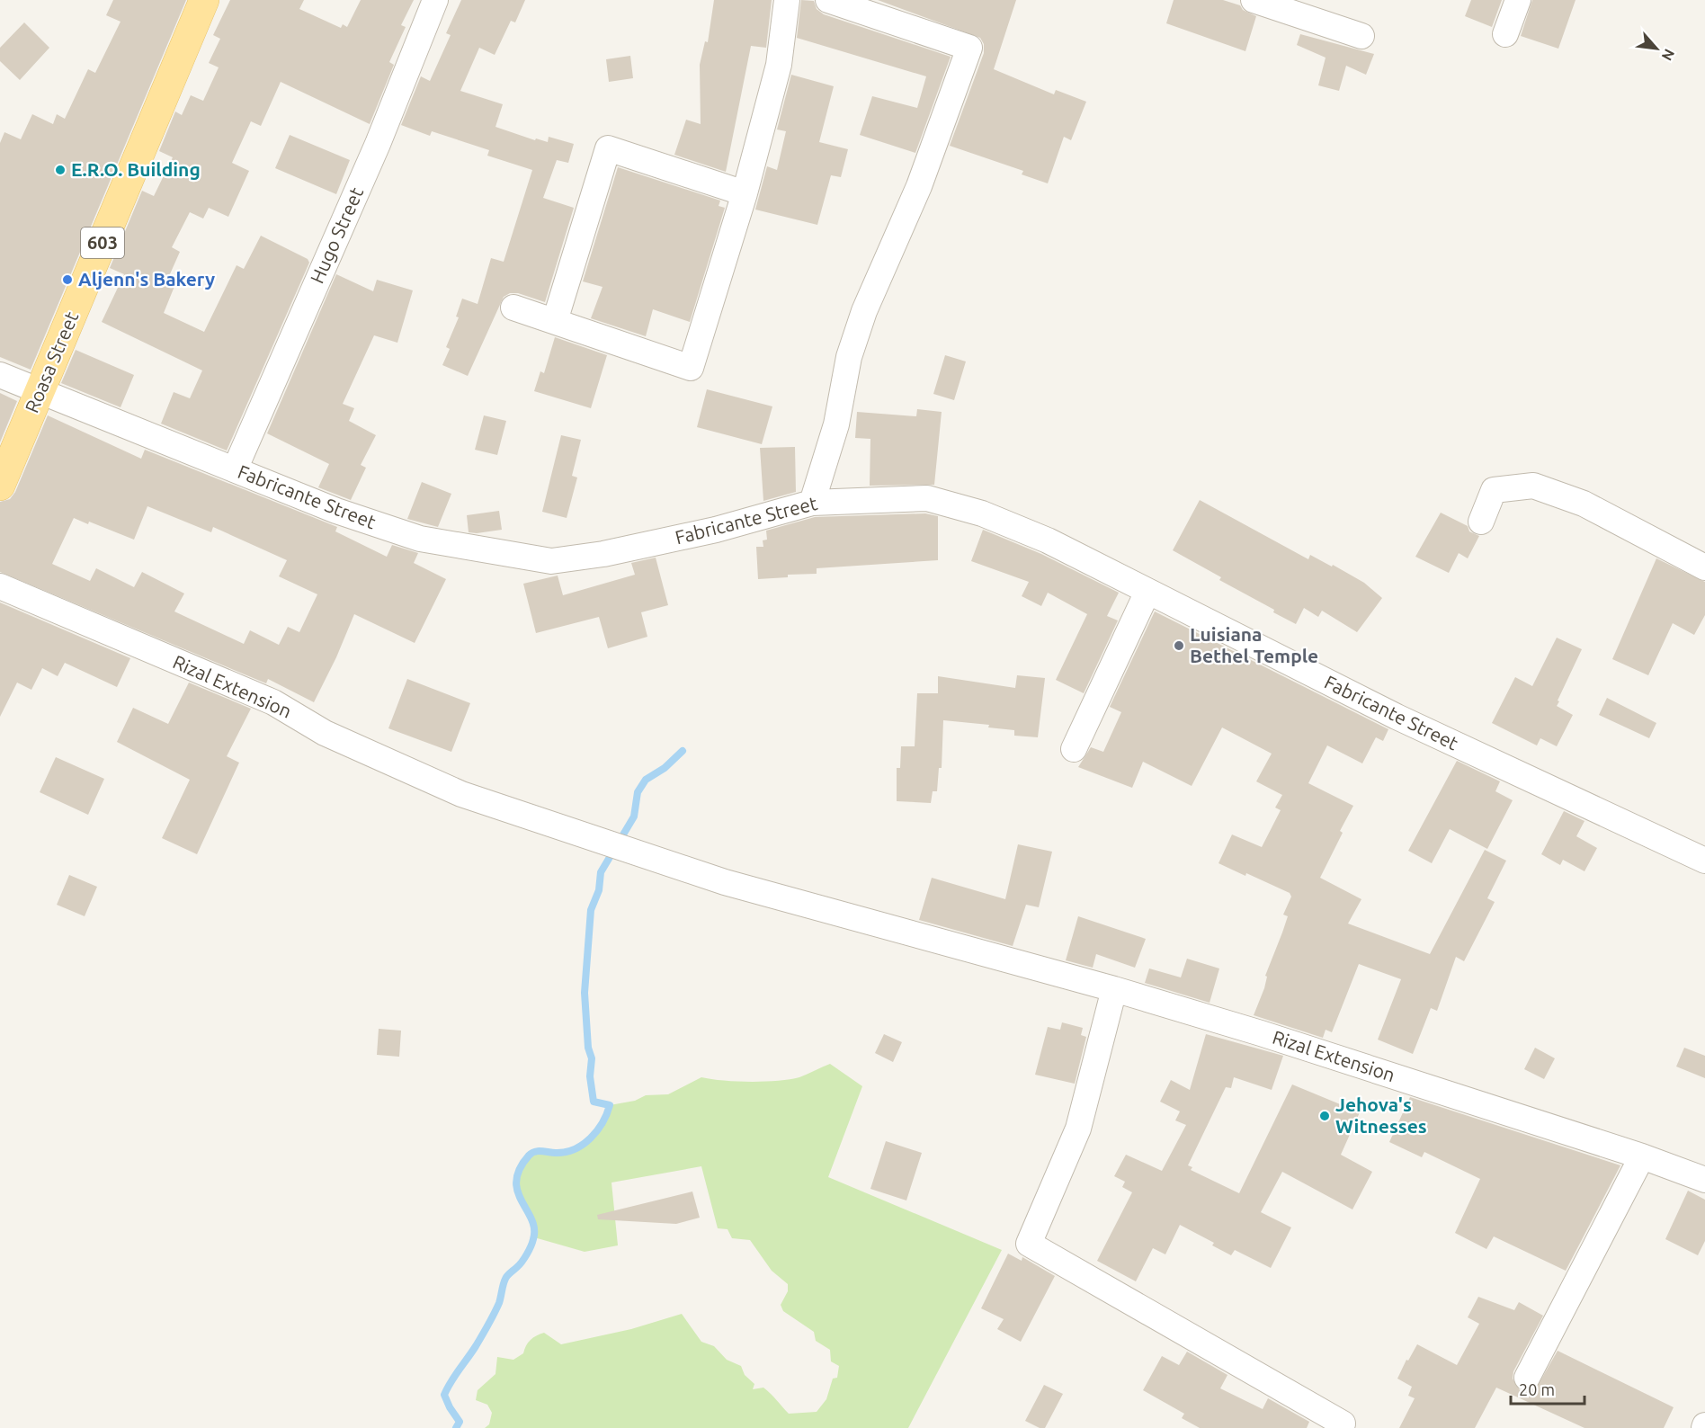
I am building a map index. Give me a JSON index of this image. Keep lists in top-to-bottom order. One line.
{"streets":{"main road":["603","Roasa Street"],"street":["Hugo Street","Fabricante Street","Rizal Extension"]},"crossings":[["Hugo Street","Fabricante Street"],["Roasa Street","Fabricante Street"]],"places":["E.R.O. Building","Aljenn's Bakery","Luisiana Bethel Temple","Jehova's Witnesses"],"scale_bar":"20 m","north":"bottom right"}
